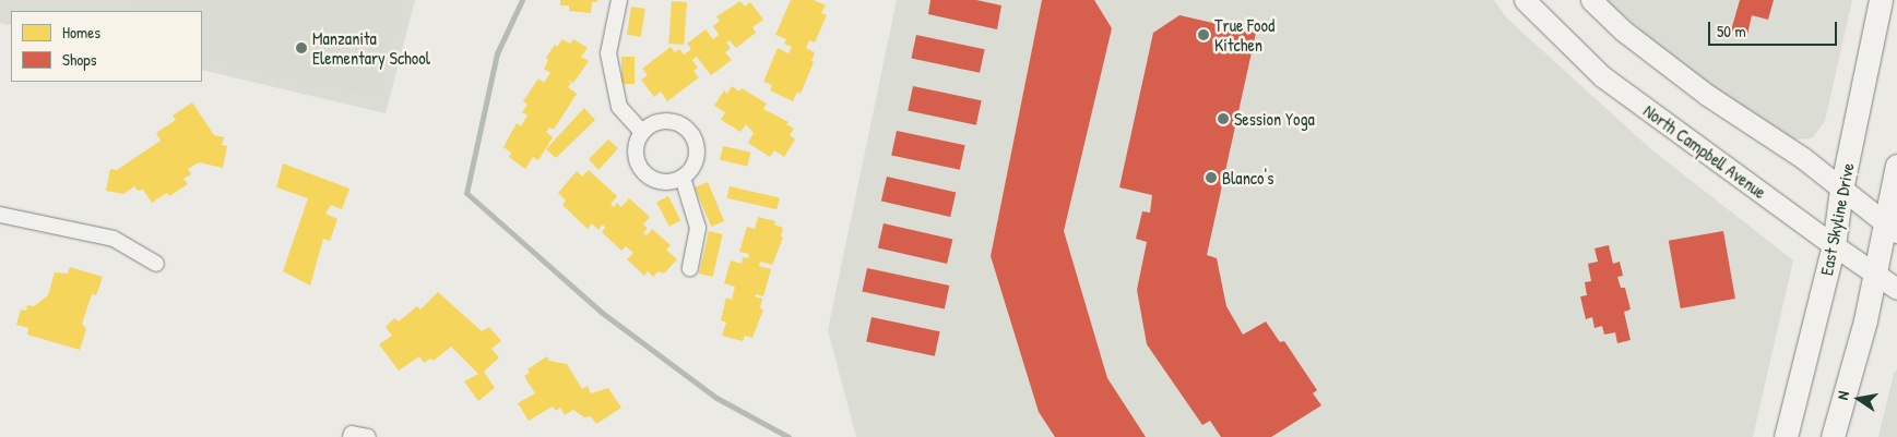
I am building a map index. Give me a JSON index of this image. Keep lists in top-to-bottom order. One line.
{"streets":{"main road":["East Skyline Drive"],"street":["North Campbell Avenue"]},"crossings":[["North Campbell Avenue","East Skyline Drive"]],"places":["True Food Kitchen","Manzanita Elementary School","Session Yoga","Blanco's"],"legend":["Homes","Shops"],"scale_bar":"50 m","north":"left"}
